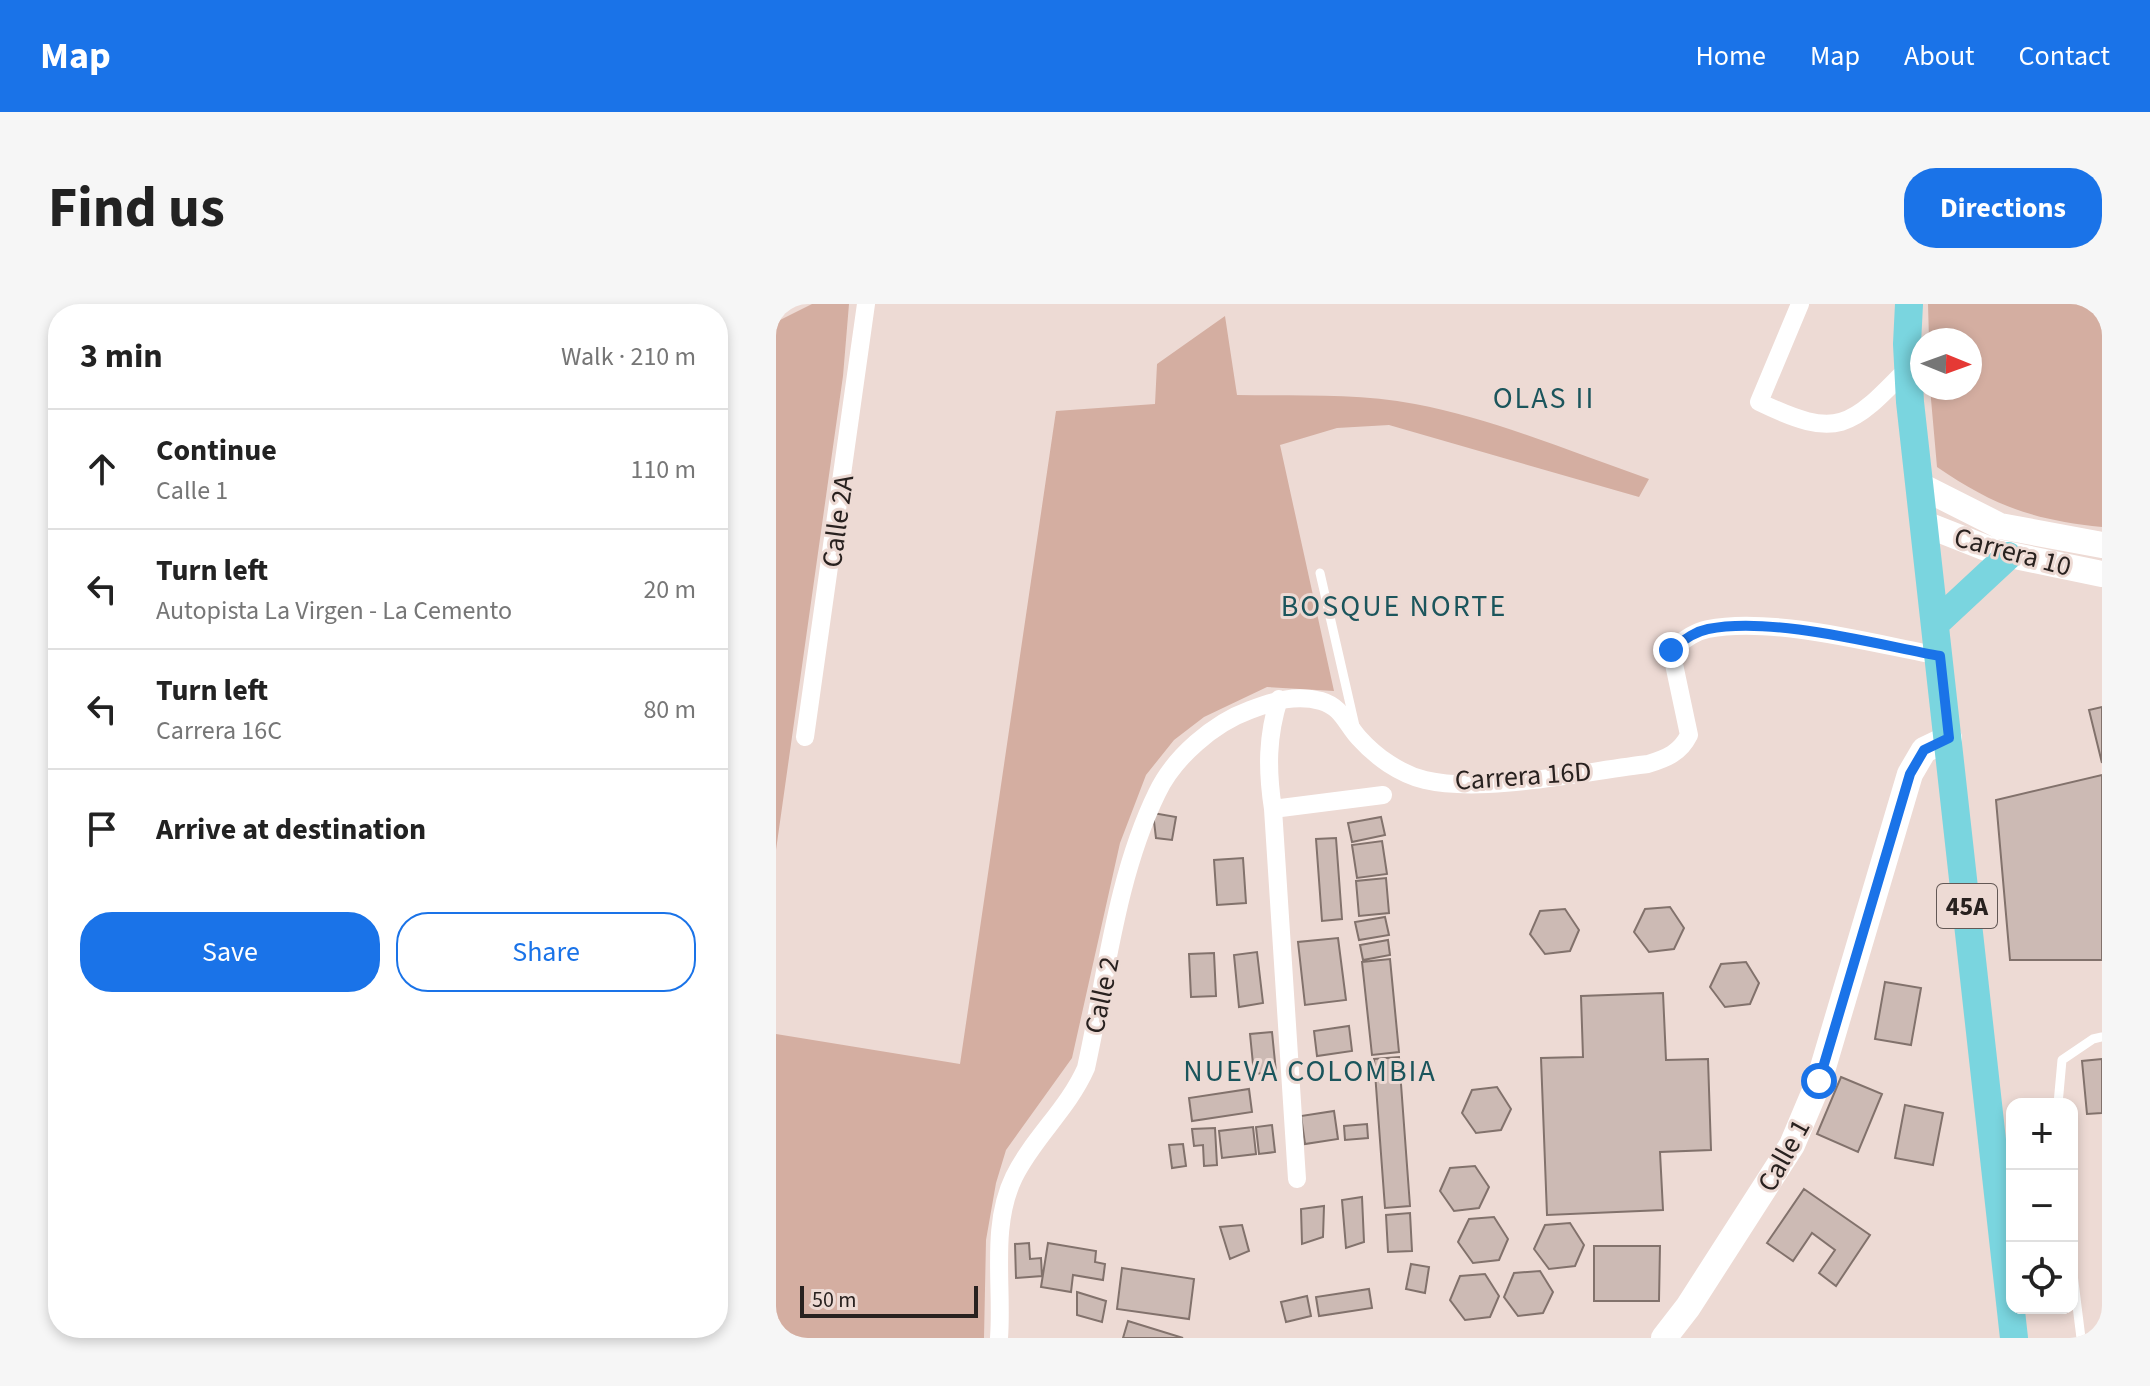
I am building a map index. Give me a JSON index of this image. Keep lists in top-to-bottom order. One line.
{"streets":{"main road":["45A"],"street":["Calle 2A","Carrera 10","Carrera 16D","Calle 2","Calle 1"]},"crossings":[["Carrera 10","45A"],["Carrera 16D","45A"],["Carrera 16D","Calle 2"],["45A","Calle 1"]],"districts":["OLAS II","BOSQUE NORTE","NUEVA COLOMBIA"],"scale_bar":"50 m","north":"right","page":{"header":"Map","nav":["Home","Map","About","Contact"],"buttons":["Directions",["Save","Share"]],"title":"Find us","heading":["3 min","Walk · 210 m"],"list":[["Continue","Calle 1","110 m"],["Turn left","Autopista La Virgen - La Cemento","20 m"],["Turn left","Carrera 16C","80 m"],"Arrive at destination"],"map_buttons":["+","−"],"scale":"50 m"}}
